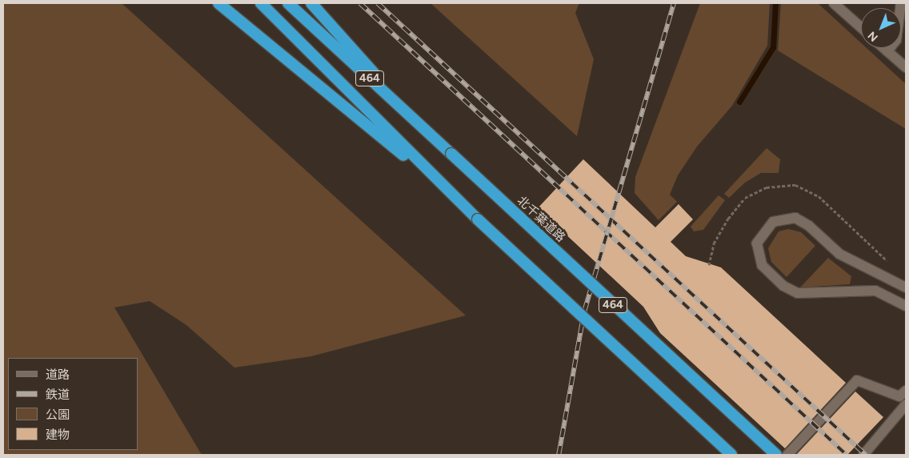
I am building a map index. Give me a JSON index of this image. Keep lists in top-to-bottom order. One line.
{"streets":{"highway":["464","北千葉道路"]},"legend":["道路","鉄道","公園","建物"],"north":"bottom left"}
